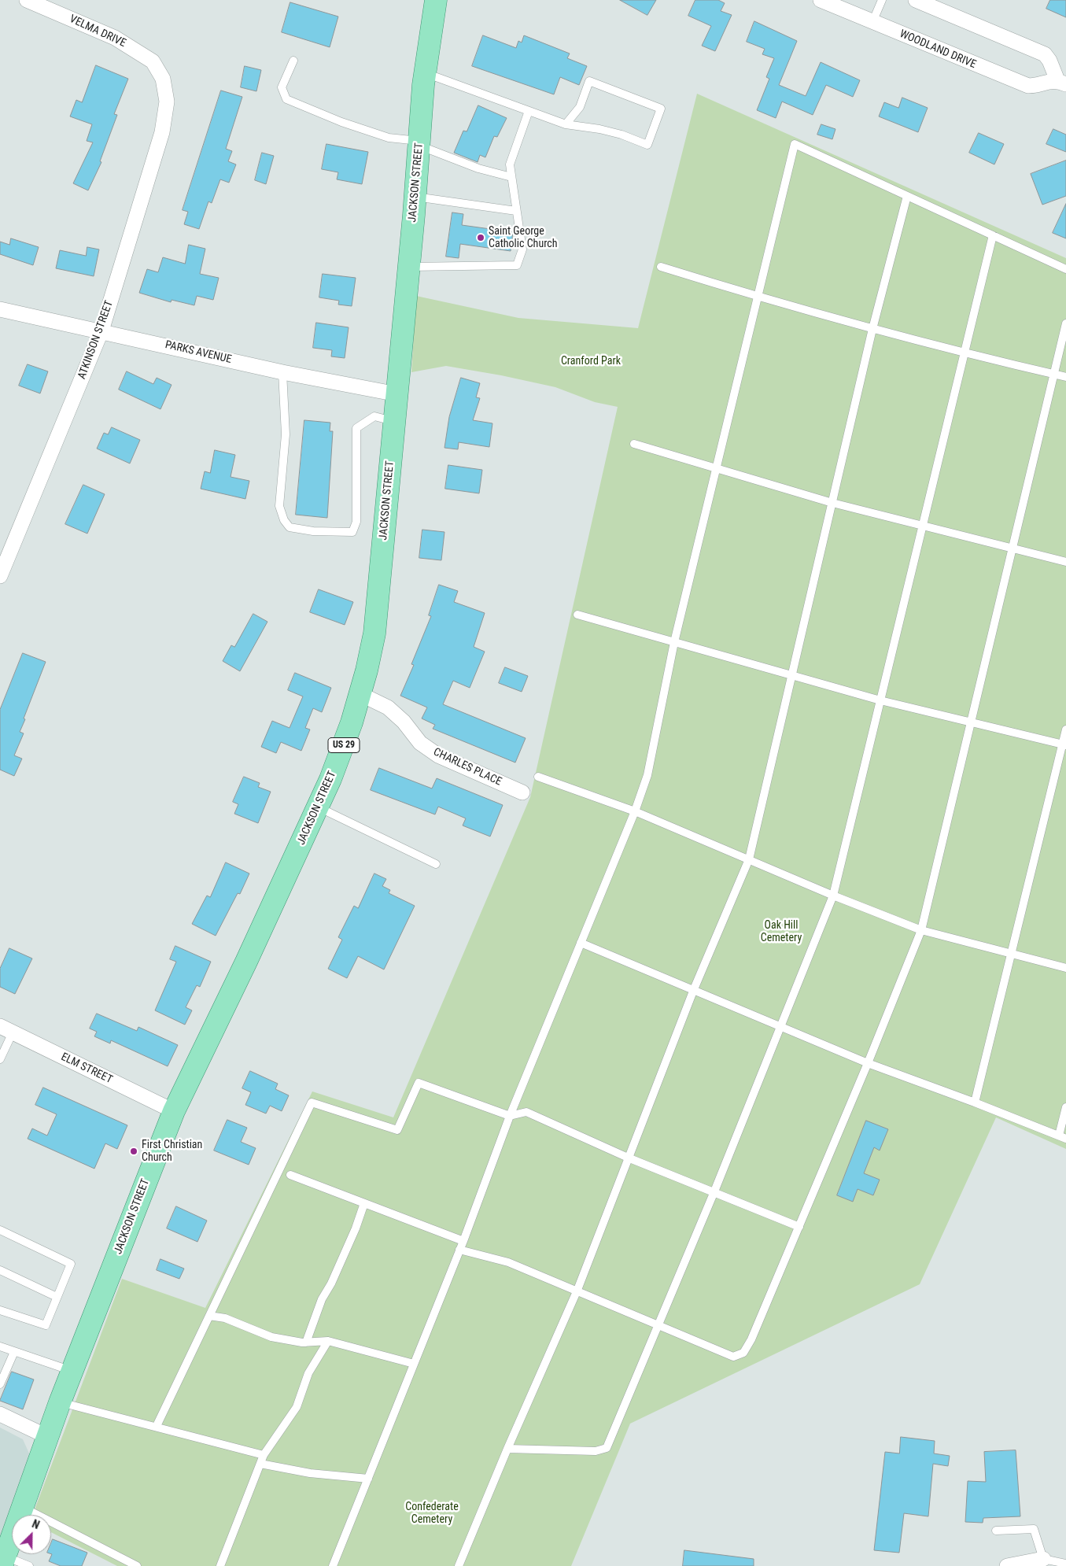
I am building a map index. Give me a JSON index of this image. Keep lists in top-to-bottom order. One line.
{"streets":{"main road":["JACKSON STREET","US 29"],"street":["VELMA DRIVE","WOODLAND DRIVE","ATKINSON STREET","PARKS AVENUE","CHARLES PLACE","ELM STREET"]},"crossings":[["VELMA DRIVE","ATKINSON STREET"],["JACKSON STREET","PARKS AVENUE"],["JACKSON STREET","CHARLES PLACE"],["JACKSON STREET","ELM STREET"],["ATKINSON STREET","PARKS AVENUE"]],"parks":["Cranford Park","Oak Hill Cemetery","Confederate Cemetery"],"places":["Saint George Catholic Church","First Christian Church"],"north":"top right"}
